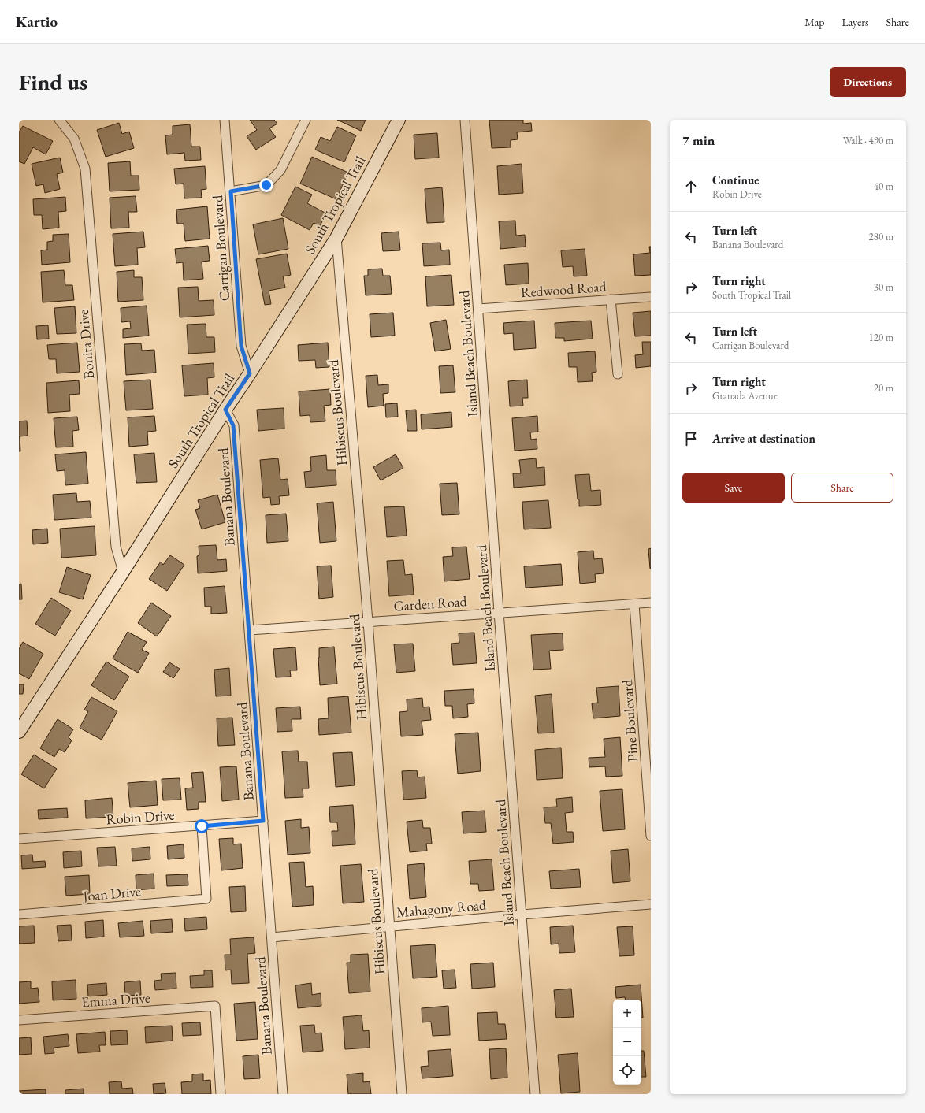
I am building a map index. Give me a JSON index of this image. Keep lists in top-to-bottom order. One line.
{"streets":{"street":["South Tropical Trail","Carrigan Boulevard","Redwood Road","Bonita Drive","Island Beach Boulevard","Hibiscus Boulevard","Banana Boulevard","Garden Road","Pine Boulevard","Robin Drive","Joan Drive","Mahagony Road","Emma Drive"]},"crossings":[["South Tropical Trail","Carrigan Boulevard"],["South Tropical Trail","Bonita Drive"],["South Tropical Trail","Hibiscus Boulevard"],["South Tropical Trail","Banana Boulevard"],["Redwood Road","Island Beach Boulevard"],["Island Beach Boulevard","Garden Road"],["Island Beach Boulevard","Mahagony Road"],["Hibiscus Boulevard","Garden Road"],["Hibiscus Boulevard","Mahagony Road"],["Banana Boulevard","Garden Road"],["Banana Boulevard","Robin Drive"],["Banana Boulevard","Mahagony Road"],["Garden Road","Pine Boulevard"],["Robin Drive","Joan Drive"]],"page":{"header":"Kartio","nav":["Map","Layers","Share"],"buttons":["Directions",["Save","Share"]],"title":"Find us","heading":["7 min","Walk · 490 m"],"list":[["Continue","Robin Drive","40 m"],["Turn left","Banana Boulevard","280 m"],["Turn right","South Tropical Trail","30 m"],["Turn left","Carrigan Boulevard","120 m"],["Turn right","Granada Avenue","20 m"],"Arrive at destination"],"map_buttons":["+","−"]}}
